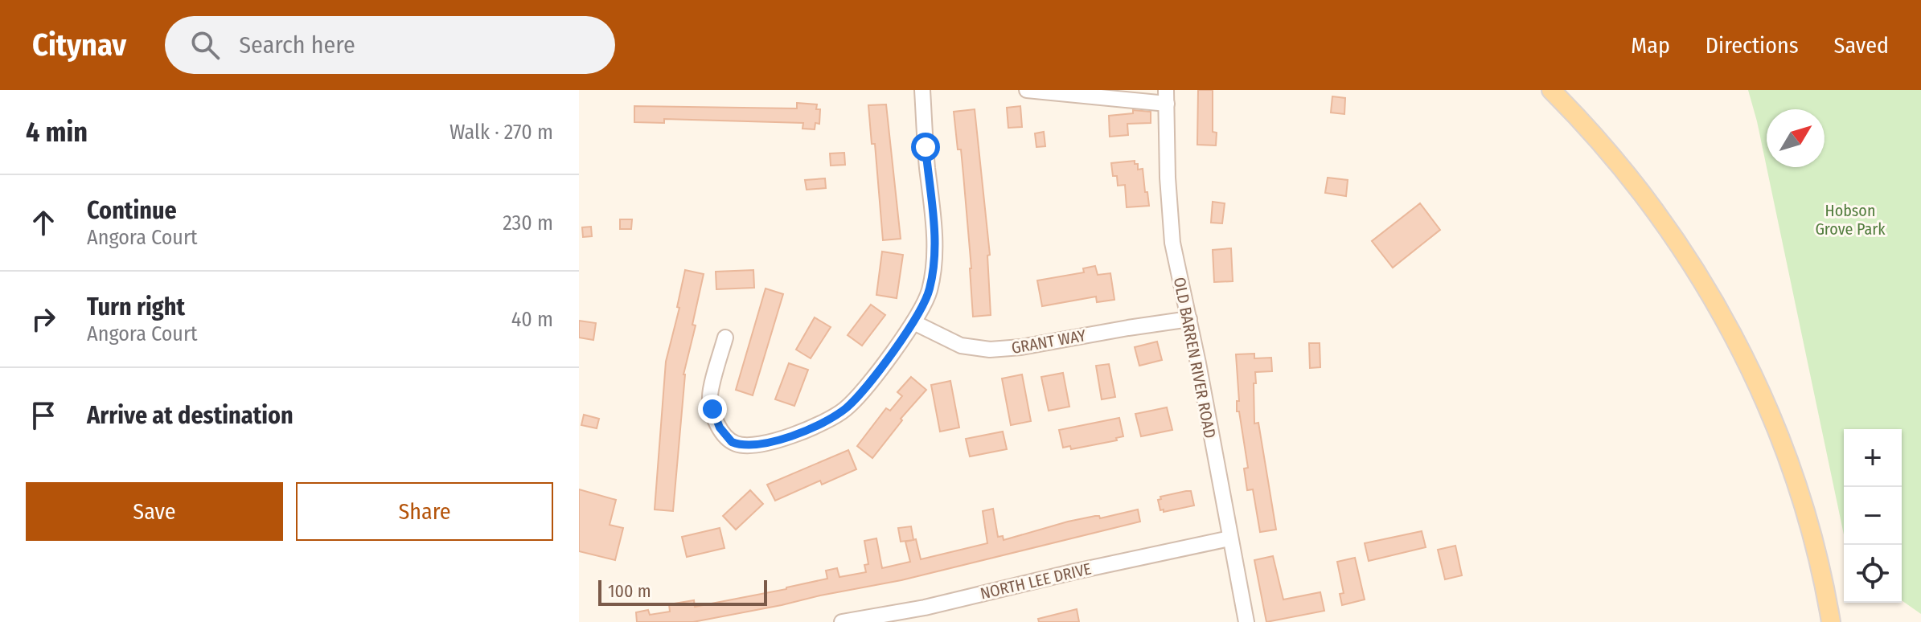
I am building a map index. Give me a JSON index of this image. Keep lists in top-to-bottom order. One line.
{"streets":{"street":["GRANT WAY","OLD BARREN RIVER ROAD","NORTH LEE DRIVE"]},"crossings":[["GRANT WAY","OLD BARREN RIVER ROAD"],["OLD BARREN RIVER ROAD","NORTH LEE DRIVE"]],"parks":["Hobson Grove Park"],"scale_bar":"100 m","north":"top right","page":{"header":"Citynav","search":"Search here","nav":["Map","Directions","Saved"],"heading":["4 min","Walk · 270 m"],"list":[["Continue","Angora Court","230 m"],["Turn right","Angora Court","40 m"],"Arrive at destination"],"map_buttons":["+","−"],"buttons":["Save","Share"],"scale":"100 m"}}
